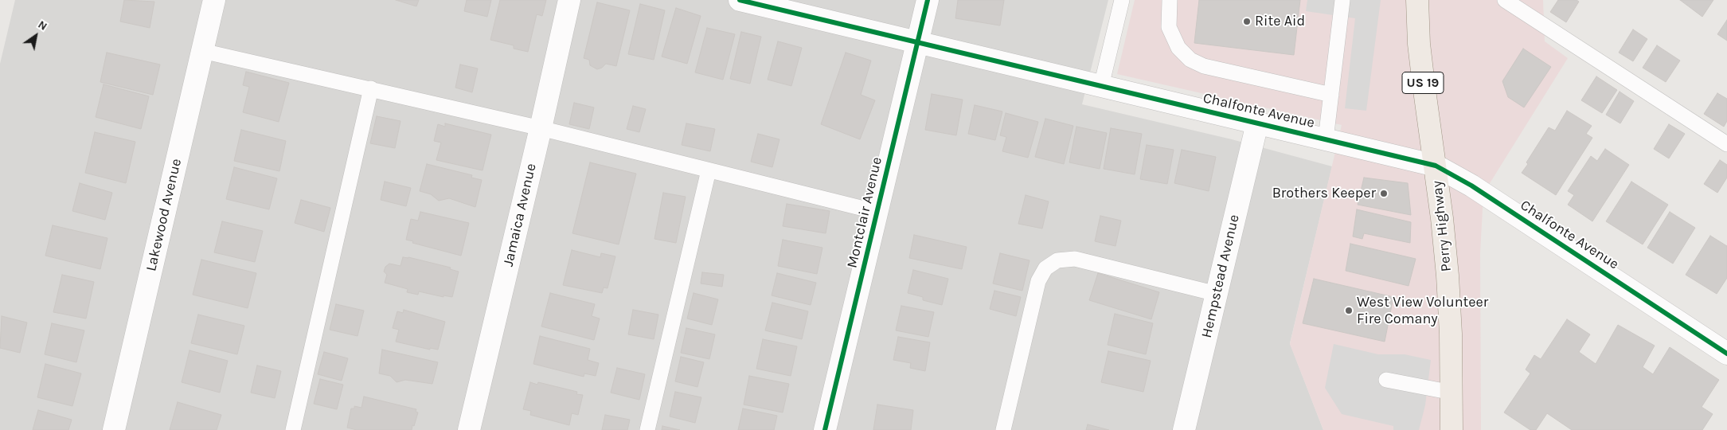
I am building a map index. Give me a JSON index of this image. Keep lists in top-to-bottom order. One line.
{"streets":{"main road":["US 19","Perry Highway"],"street":["Chalfonte Avenue","Montclair Avenue","Lakewood Avenue","Jamaica Avenue","Hempstead Avenue"]},"crossings":[["Chalfonte Avenue","Montclair Avenue"],["Chalfonte Avenue","Perry Highway"],["Chalfonte Avenue","Hempstead Avenue"]],"places":["Rite Aid","Brothers Keeper","West View Volunteer Fire Comany"],"north":"top right"}
